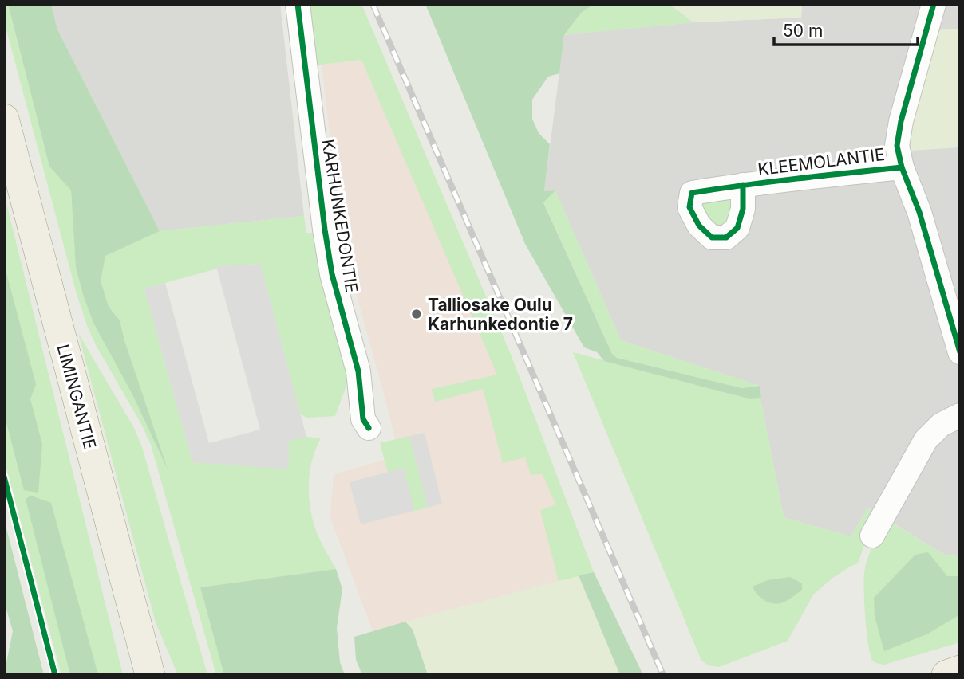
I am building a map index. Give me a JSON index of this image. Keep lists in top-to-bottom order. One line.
{"streets":{"main road":["LIMINGANTIE"],"street":["KLEEMOLANTIE","KARHUNKEDONTIE"]},"places":["Talliosake Oulu Karhunkedontie 7"],"scale_bar":"50 m"}
